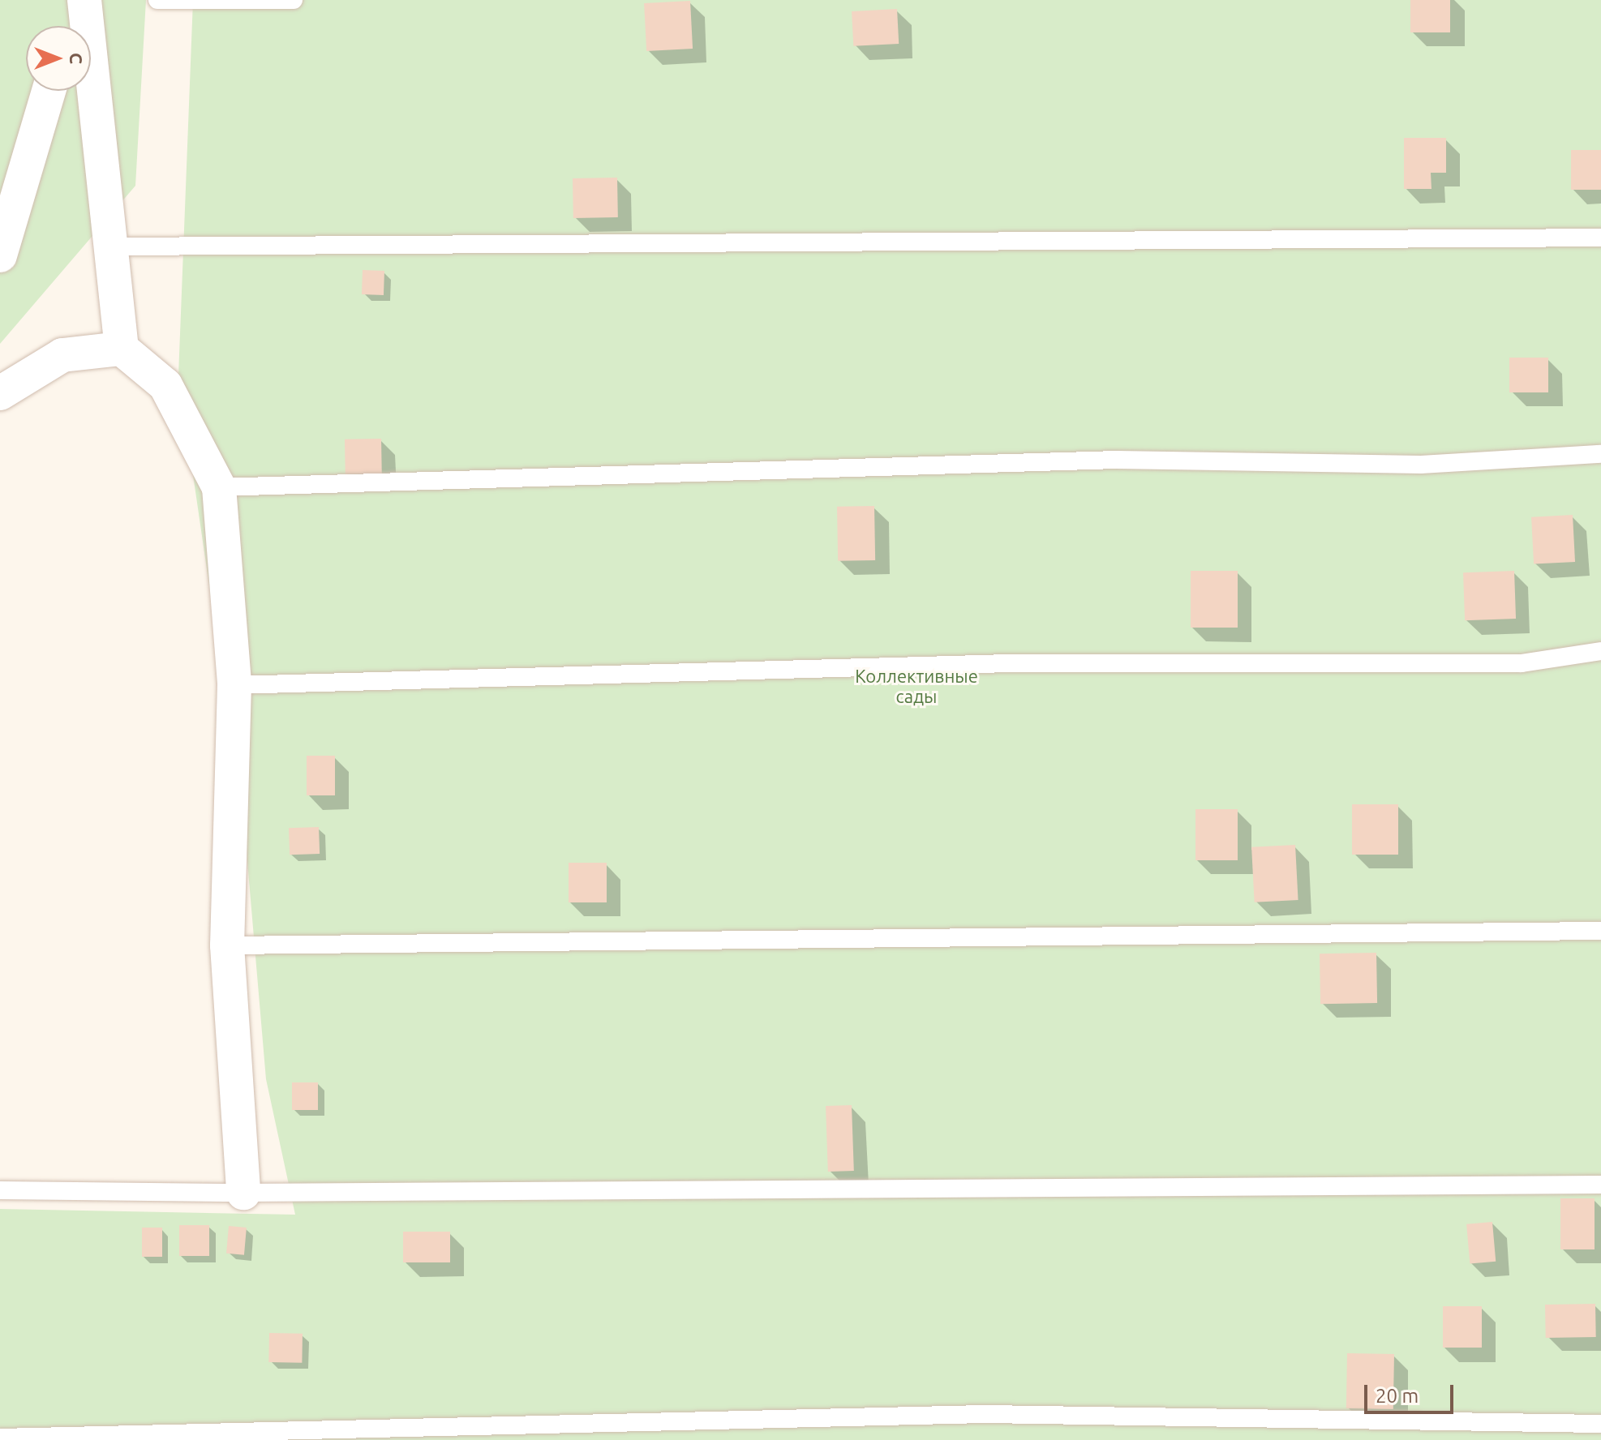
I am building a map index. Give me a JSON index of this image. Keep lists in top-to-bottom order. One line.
{"parks":["Коллективные сады"],"scale_bar":"20 m","north":"right"}
